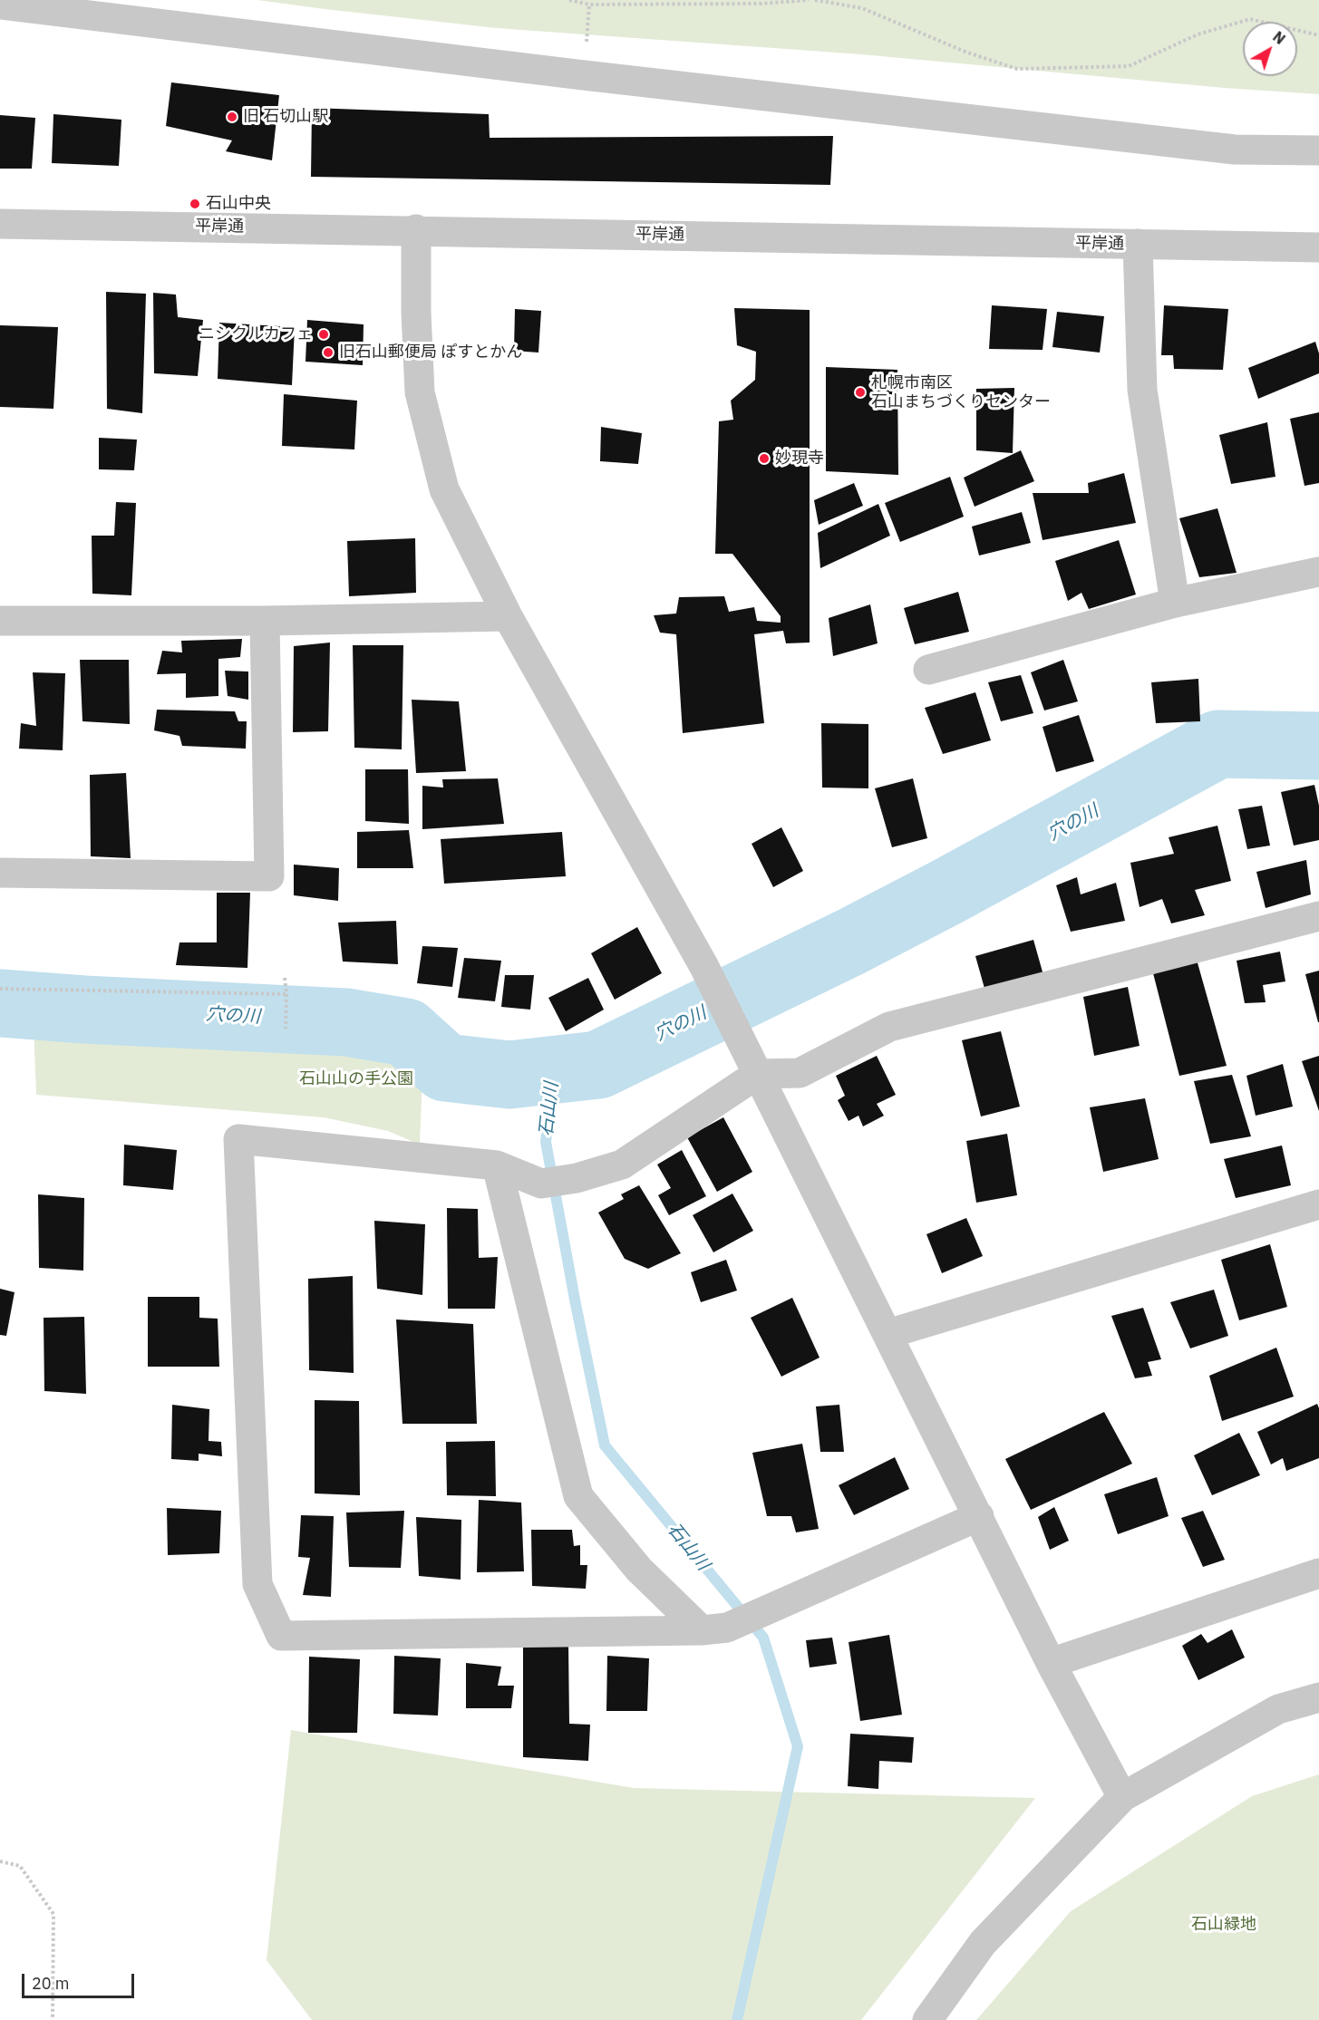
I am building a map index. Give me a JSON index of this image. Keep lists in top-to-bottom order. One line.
{"streets":{"street":["平岸通"]},"water":["穴の川","石山川"],"parks":["石山山の手公園","石山緑地"],"places":["旧 石切山駅","石山中央","ニシクルカフェ","旧石山郵便局 ぽすとかん","札幌市南区 石山まちづくりセンター","妙現寺"],"scale_bar":"20 m","north":"top right"}
